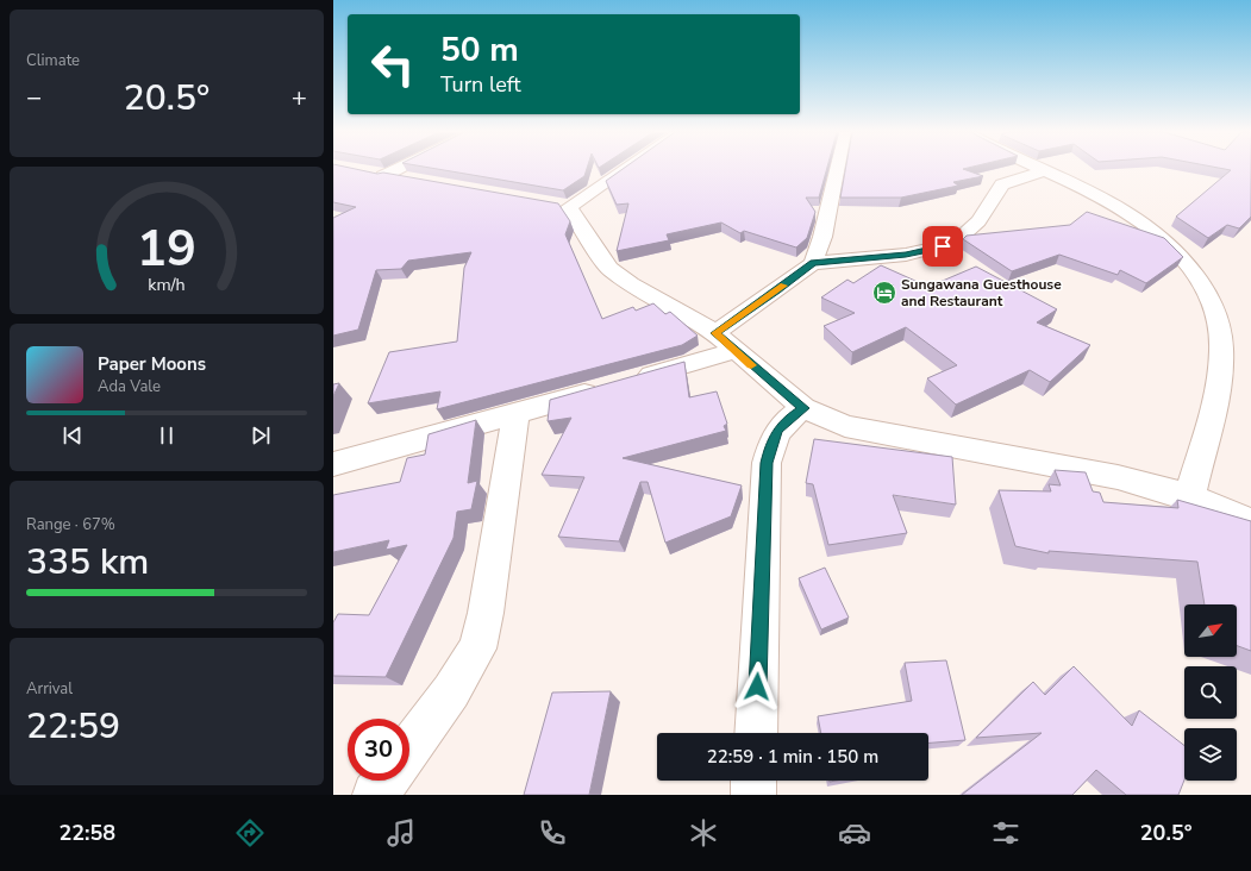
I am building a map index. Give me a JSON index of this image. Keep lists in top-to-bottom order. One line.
{"places":{"hotel":["Sungawana Guesthouse and Restaurant"]},"north":"top right","page":{"tile":["Climate",["Range · 67%","335 km"],["Arrival","22:59"]],"turn":["50 m","Turn left"],"heat":["−","20.5°","+"],"song":["Paper Moons","Ada Vale"],"limit":"30","trip":"22:59 · 1 min · 150 m","tabs":["22:58","20.5°"],"gauge":["19","km/h"]}}
